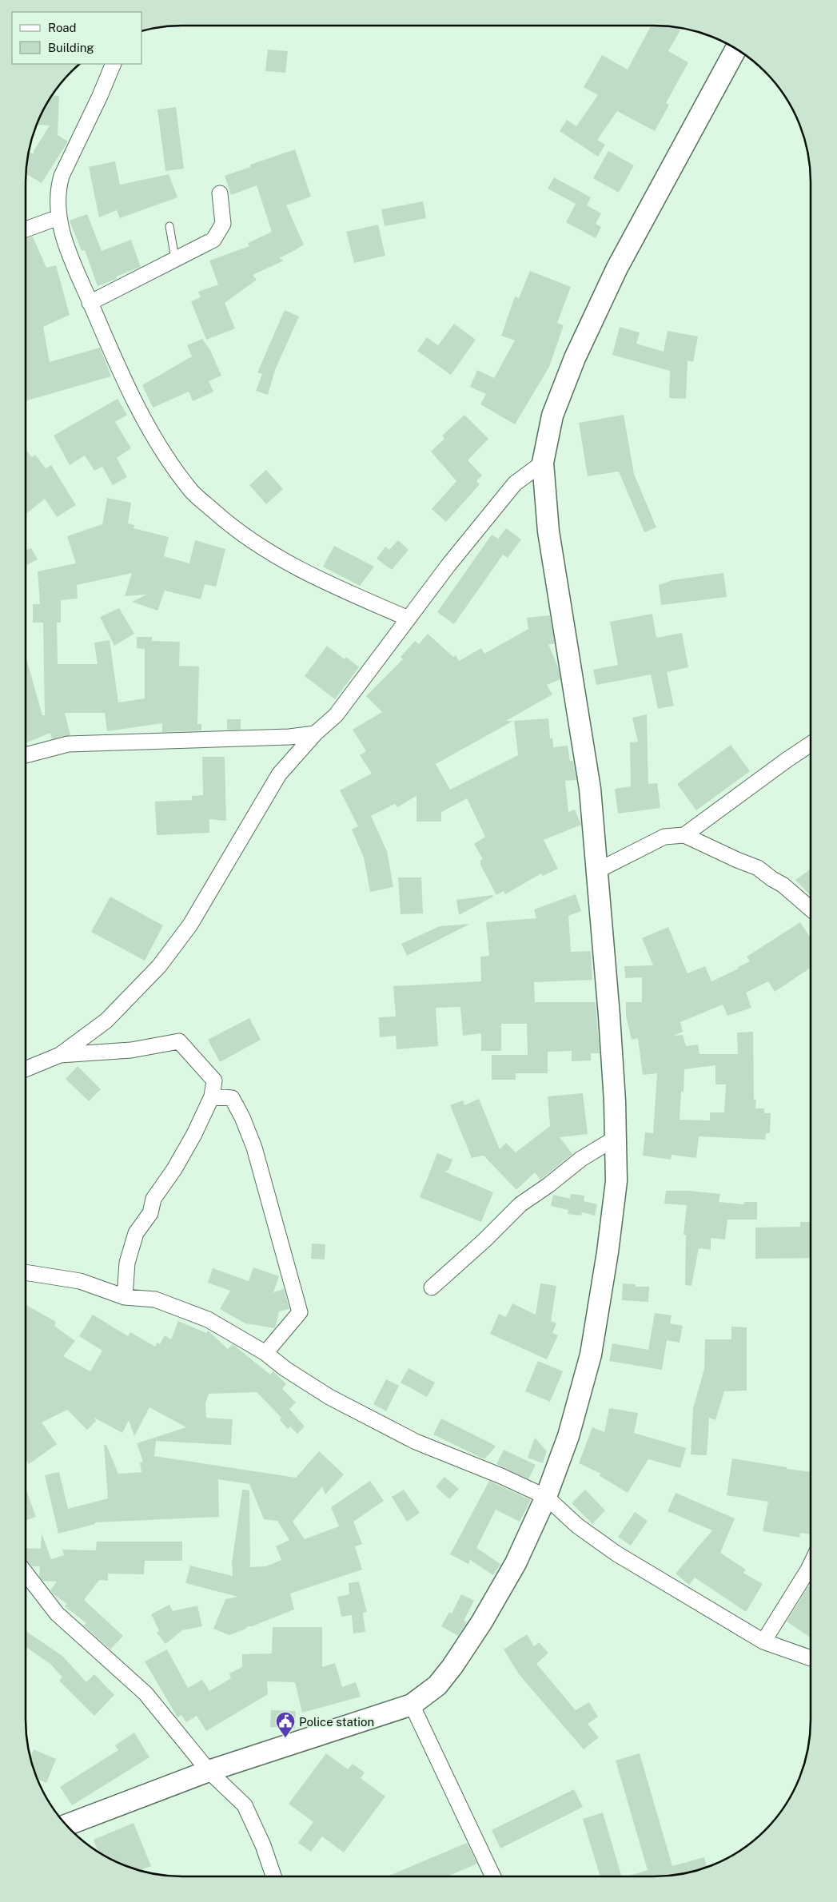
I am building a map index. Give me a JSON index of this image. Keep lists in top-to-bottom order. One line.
{"places":{"public building":["Police station"]},"legend":["Road","Building"]}
